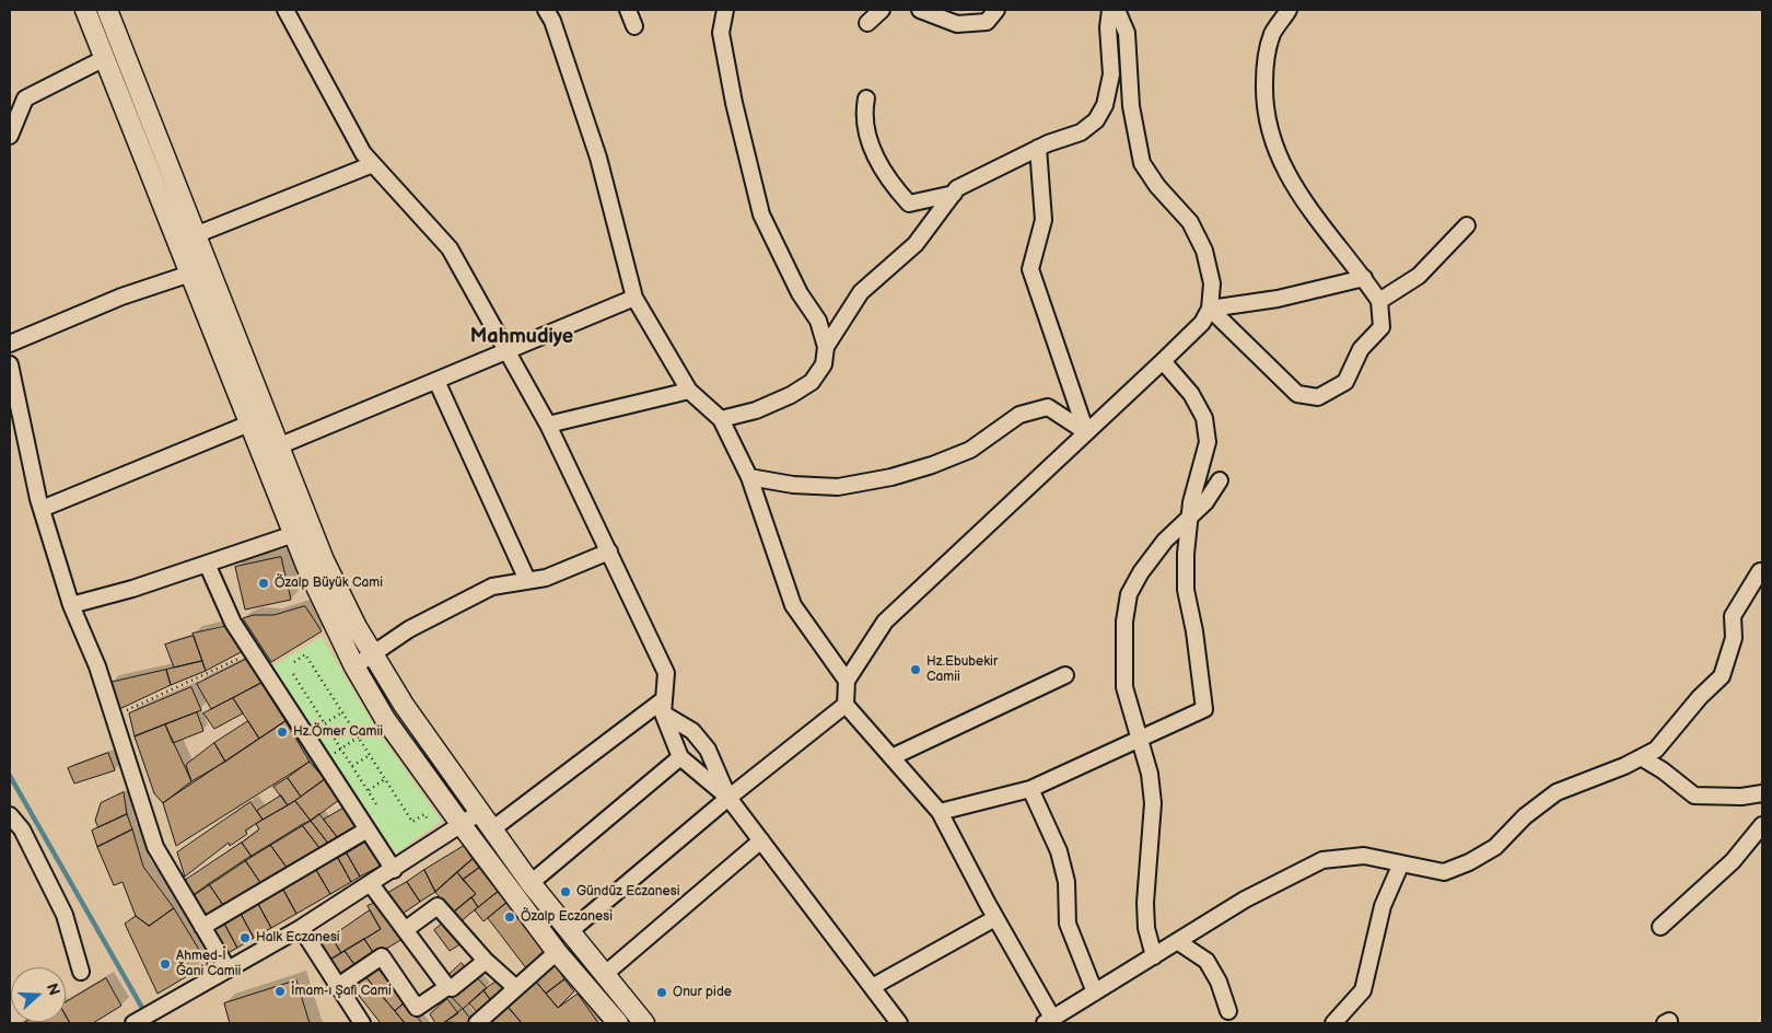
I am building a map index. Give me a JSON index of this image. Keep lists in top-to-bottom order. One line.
{"districts":["Mahmudiye"],"places":["Özalp Büyük Cami","Hz.Ebubekir Camii","Hz.Ömer Camii","Gündüz Eczanesi","Özalp Eczanesi","Halk Eczanesi","Ahmed-İ Ğani Camii","İmam-ı Şafi Cami","Onur pide"],"north":"right"}
